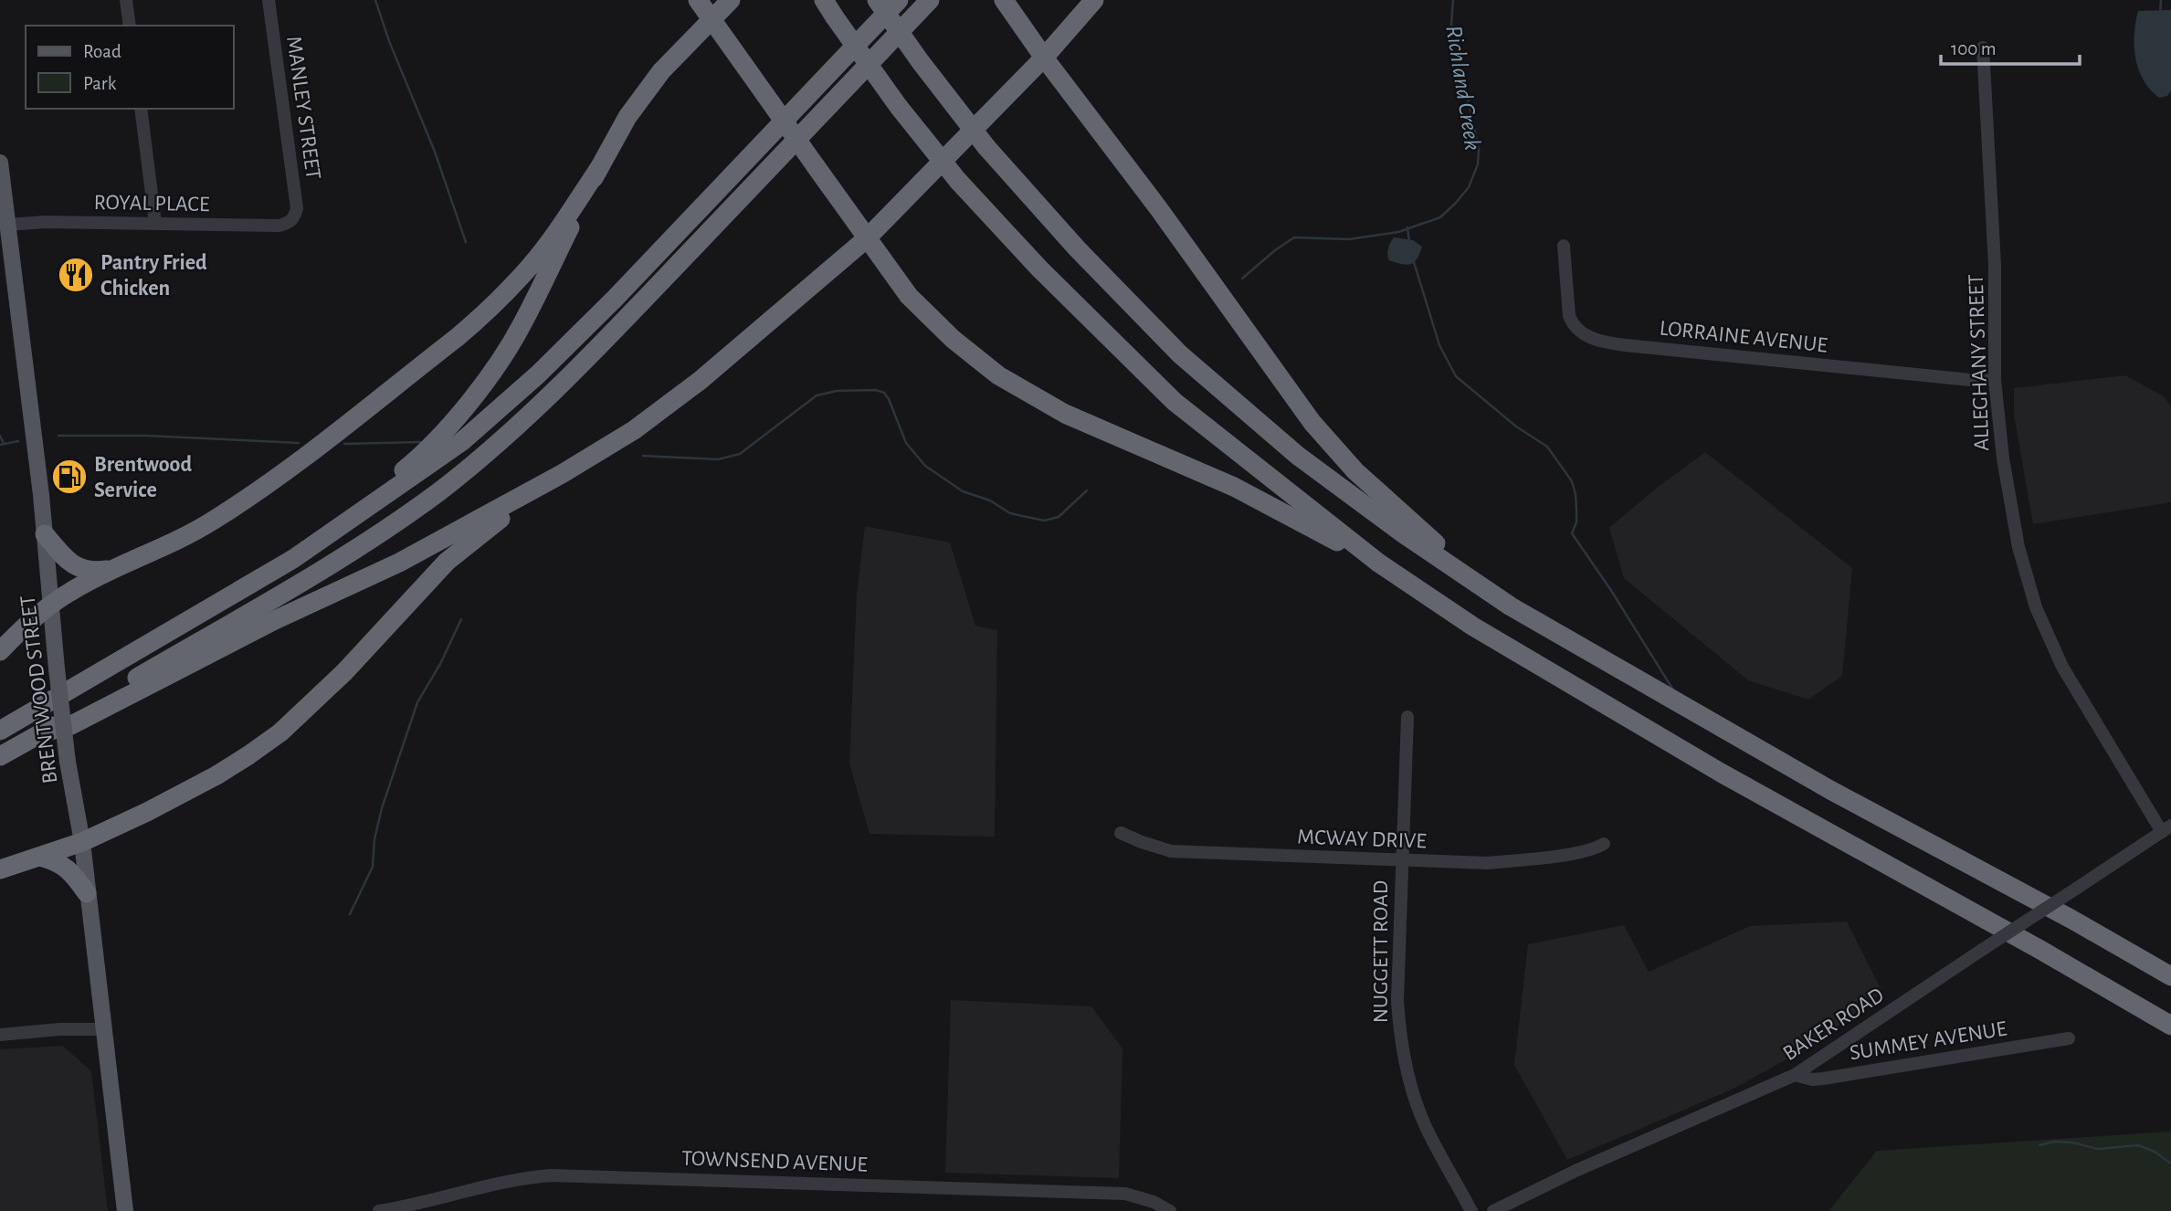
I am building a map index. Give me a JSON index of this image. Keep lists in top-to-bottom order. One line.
{"streets":{"main road":["BRENTWOOD STREET"],"street":["MANLEY STREET","ROYAL PLACE","LORRAINE AVENUE","ALLEGHANY STREET","MCWAY DRIVE","NUGGETT ROAD","BAKER ROAD","SUMMEY AVENUE","TOWNSEND AVENUE"]},"crossings":[["MANLEY STREET","ROYAL PLACE"],["ROYAL PLACE","BRENTWOOD STREET"],["LORRAINE AVENUE","ALLEGHANY STREET"],["ALLEGHANY STREET","BAKER ROAD"],["MCWAY DRIVE","NUGGETT ROAD"],["BAKER ROAD","SUMMEY AVENUE"]],"water":["Richland Creek"],"places":{"restaurant":["Pantry Fried Chicken"],"fuel station":["Brentwood Service"]},"legend":["Road","Park"],"scale_bar":"100 m"}
